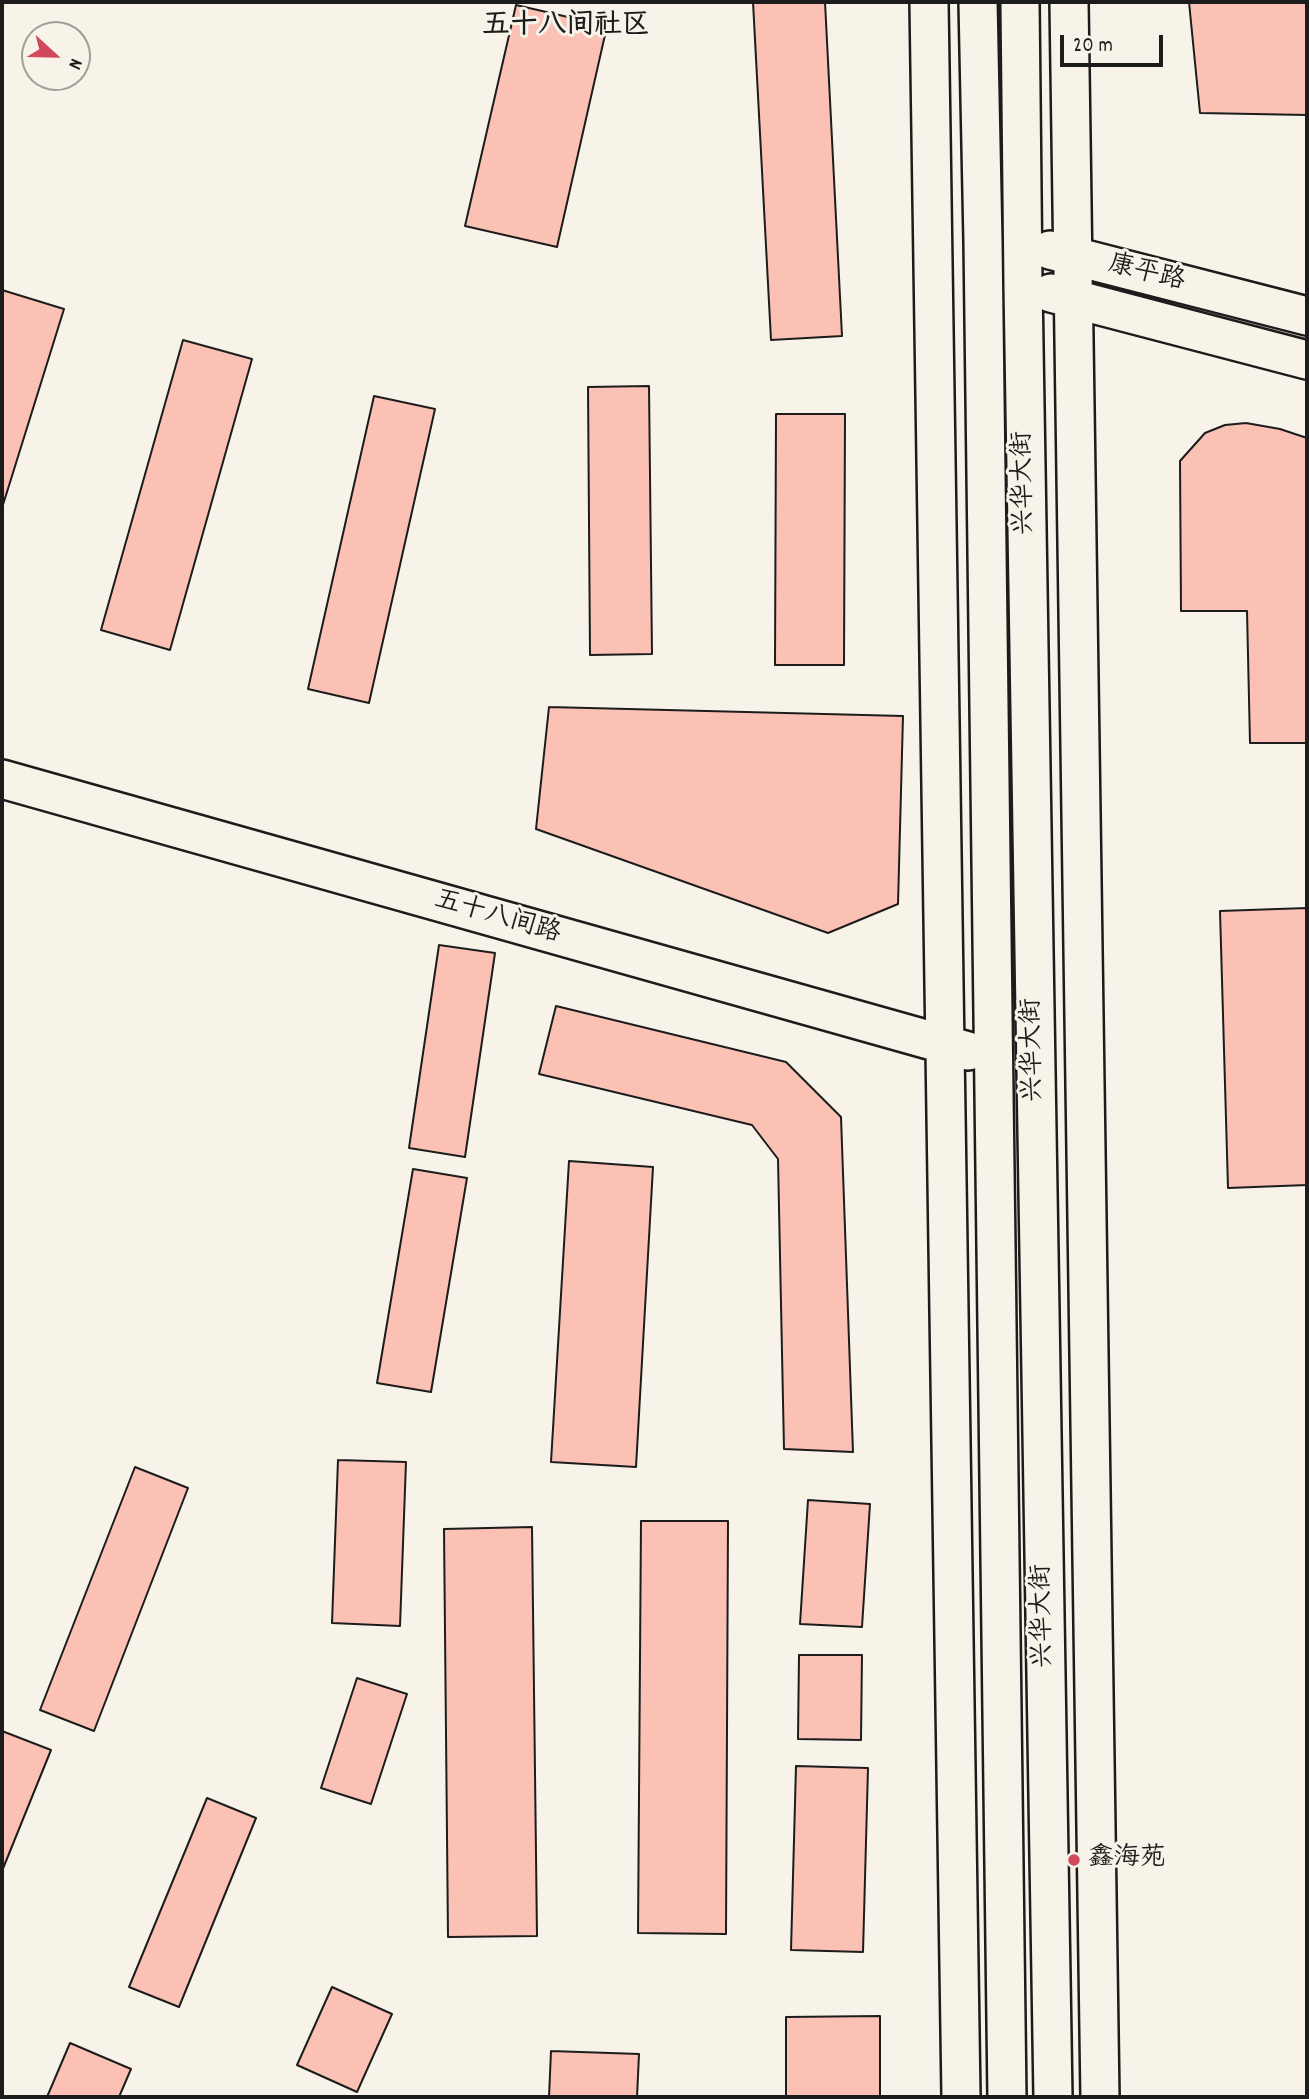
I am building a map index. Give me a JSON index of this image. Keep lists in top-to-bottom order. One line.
{"streets":{"street":["康平路","兴华大街","五十八间路"]},"crossings":[["康平路","兴华大街"],["兴华大街","五十八间路"]],"districts":["五十八间社区"],"places":["鑫海苑"],"scale_bar":"20 m","north":"right"}
